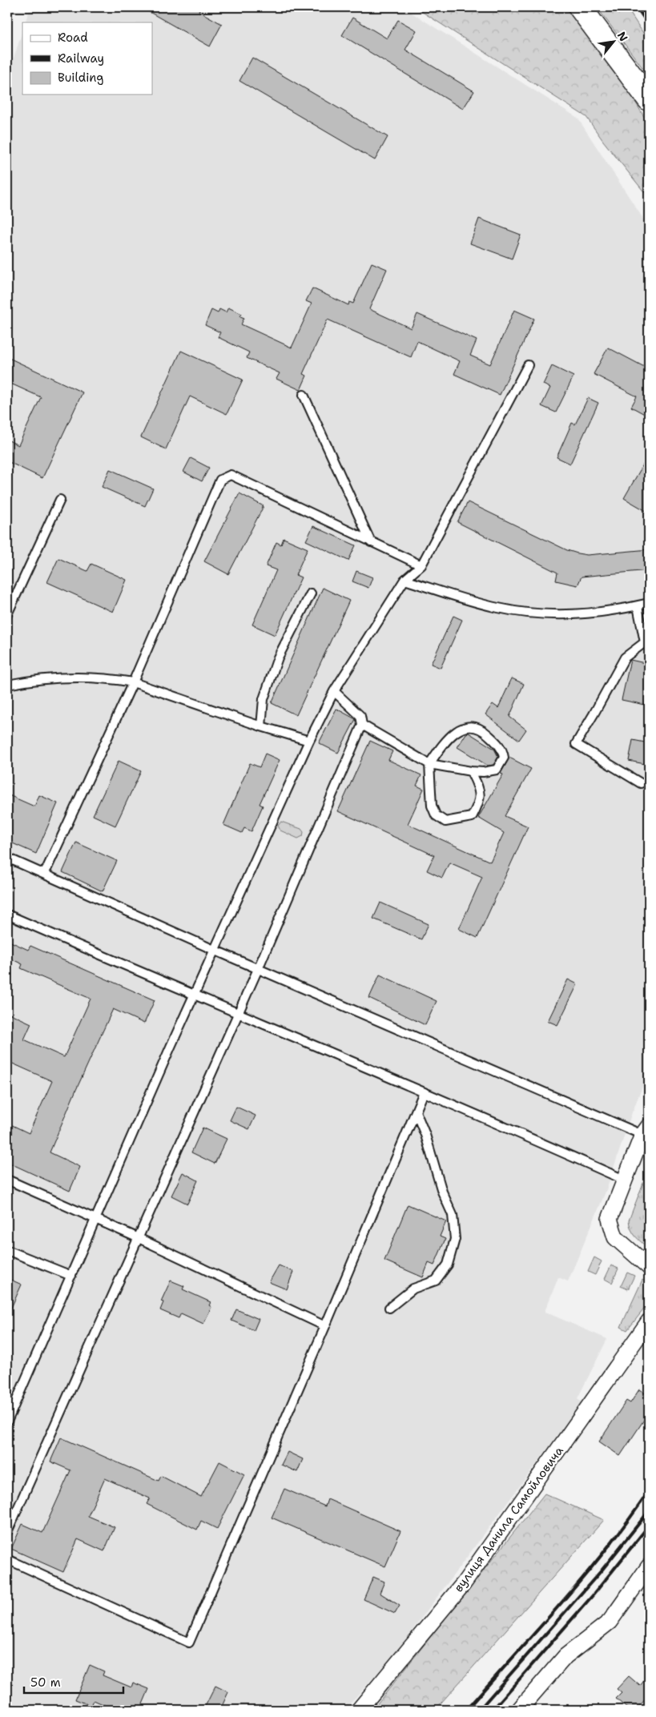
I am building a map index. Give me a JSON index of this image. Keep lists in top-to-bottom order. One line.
{"streets":{"street":["вулиця Данила Самойловича"]},"legend":["Road","Railway","Building"],"scale_bar":"50 m","north":"top right"}
